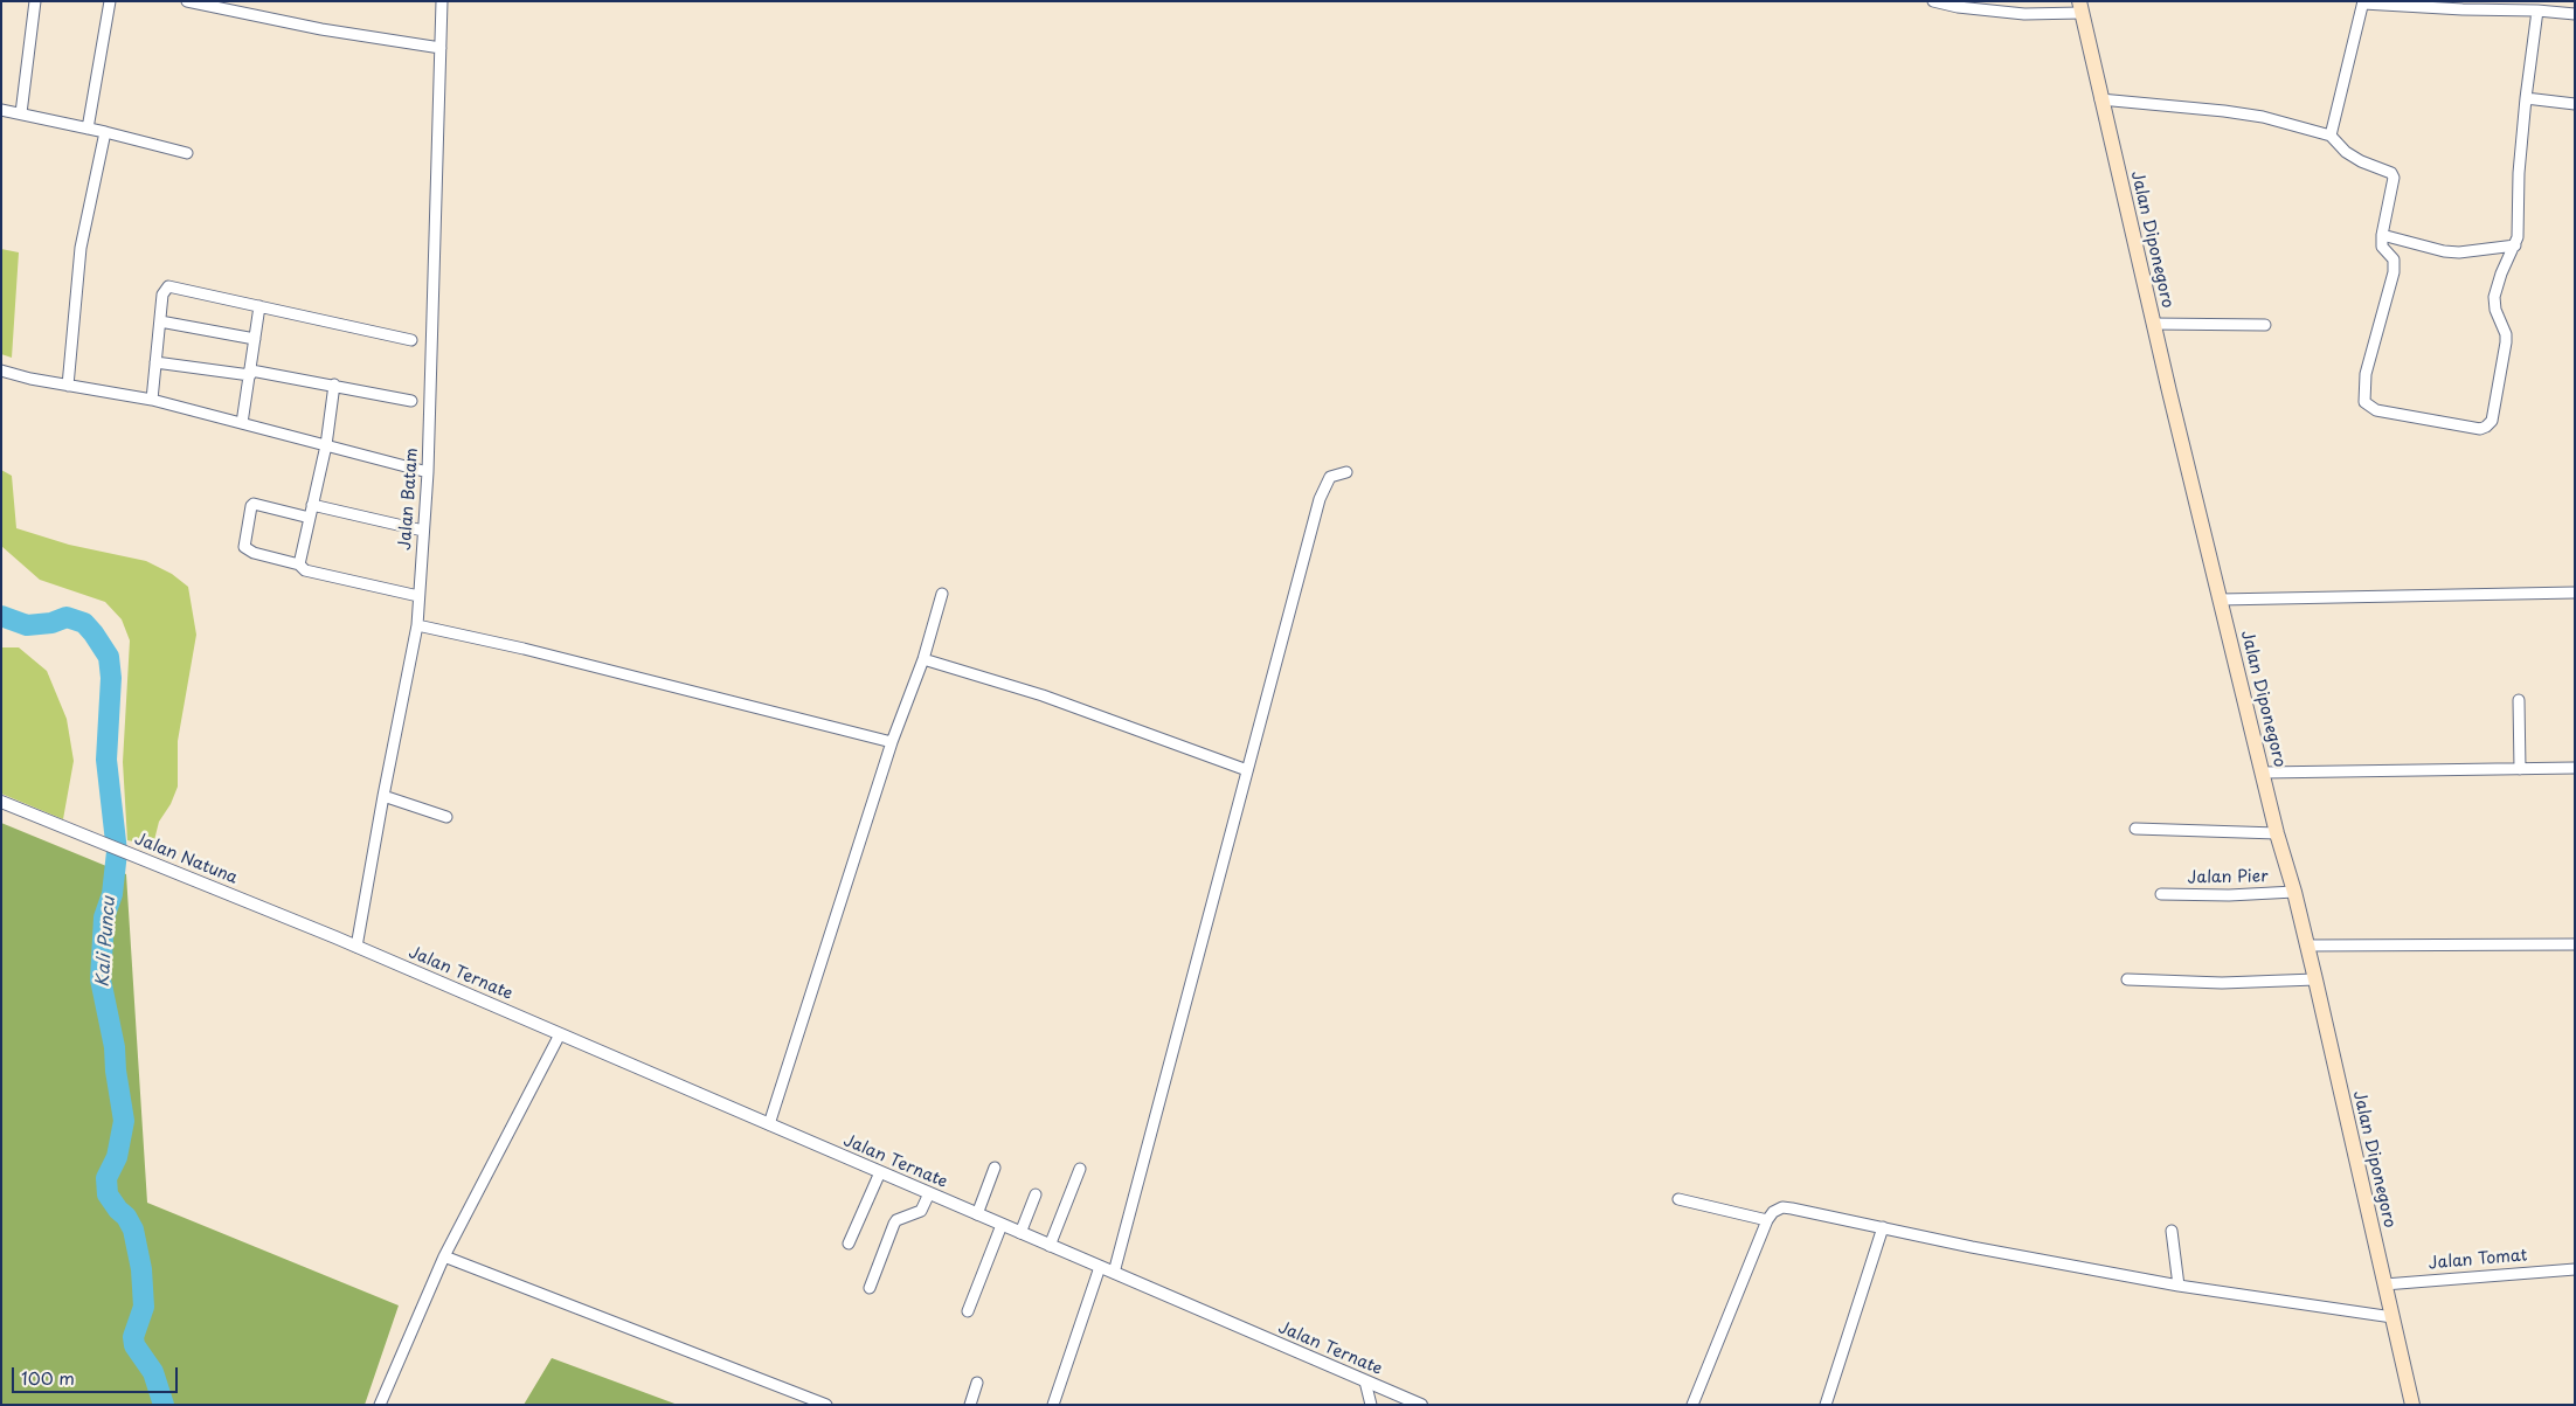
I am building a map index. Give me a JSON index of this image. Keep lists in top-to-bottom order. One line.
{"streets":{"main road":["Jalan Diponegoro"],"street":["Jalan Batam","Jalan Natuna","Jalan Pier","Jalan Ternate","Jalan Tomat"]},"crossings":[["Jalan Diponegoro","Jalan Pier"],["Jalan Diponegoro","Jalan Tomat"],["Jalan Batam","Jalan Natuna"],["Jalan Batam","Jalan Ternate"],["Jalan Natuna","Jalan Ternate"]],"water":["Kali Puncu"],"scale_bar":"100 m"}
